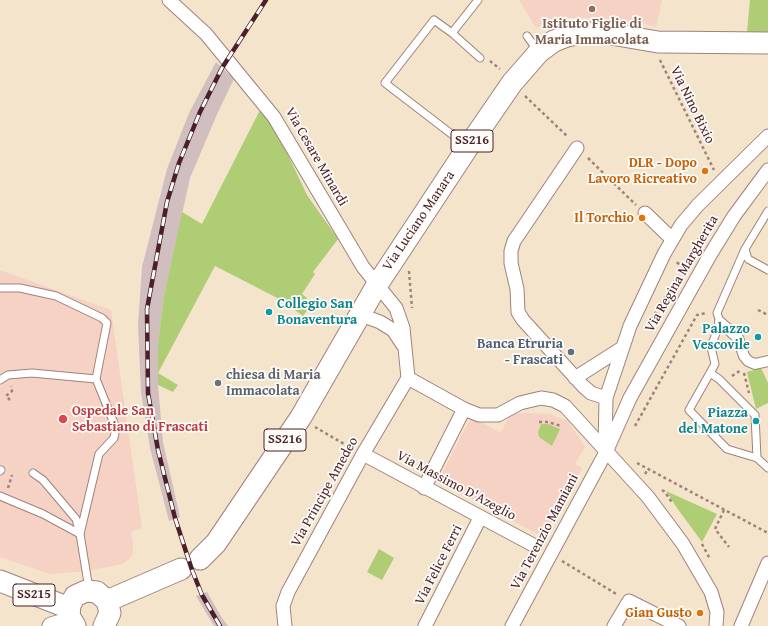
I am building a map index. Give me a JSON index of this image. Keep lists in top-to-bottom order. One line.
{"streets":{"main road":["SS216","Via Luciano Manara","SS215"],"street":["Via Cesare Minardi","Via Regina Margherita","Via Massimo D'Azeglio","Via Principe Amedeo","Via Terenzio Mamiani","Via Felice Ferri"],"path":["Via Nino Bixio"]},"crossings":[["SS216","Via Cesare Minardi"],["SS216","Via Luciano Manara"],["Via Cesare Minardi","Via Luciano Manara"],["Via Cesare Minardi","Via Principe Amedeo"],["Via Regina Margherita","Via Terenzio Mamiani"],["Via Massimo D'Azeglio","Via Principe Amedeo"],["Via Massimo D'Azeglio","Via Felice Ferri"]],"places":["Istituto Figlie di Maria Immacolata","DLR - Dopo Lavoro Ricreativo","Il Torchio","Collegio San Bonaventura","Palazzo Vescovile","Banca Etruria - Frascati","chiesa di Maria Immacolata","Ospedale San Sebastiano di Frascati","Piazza del Matone","Gian Gusto"]}
